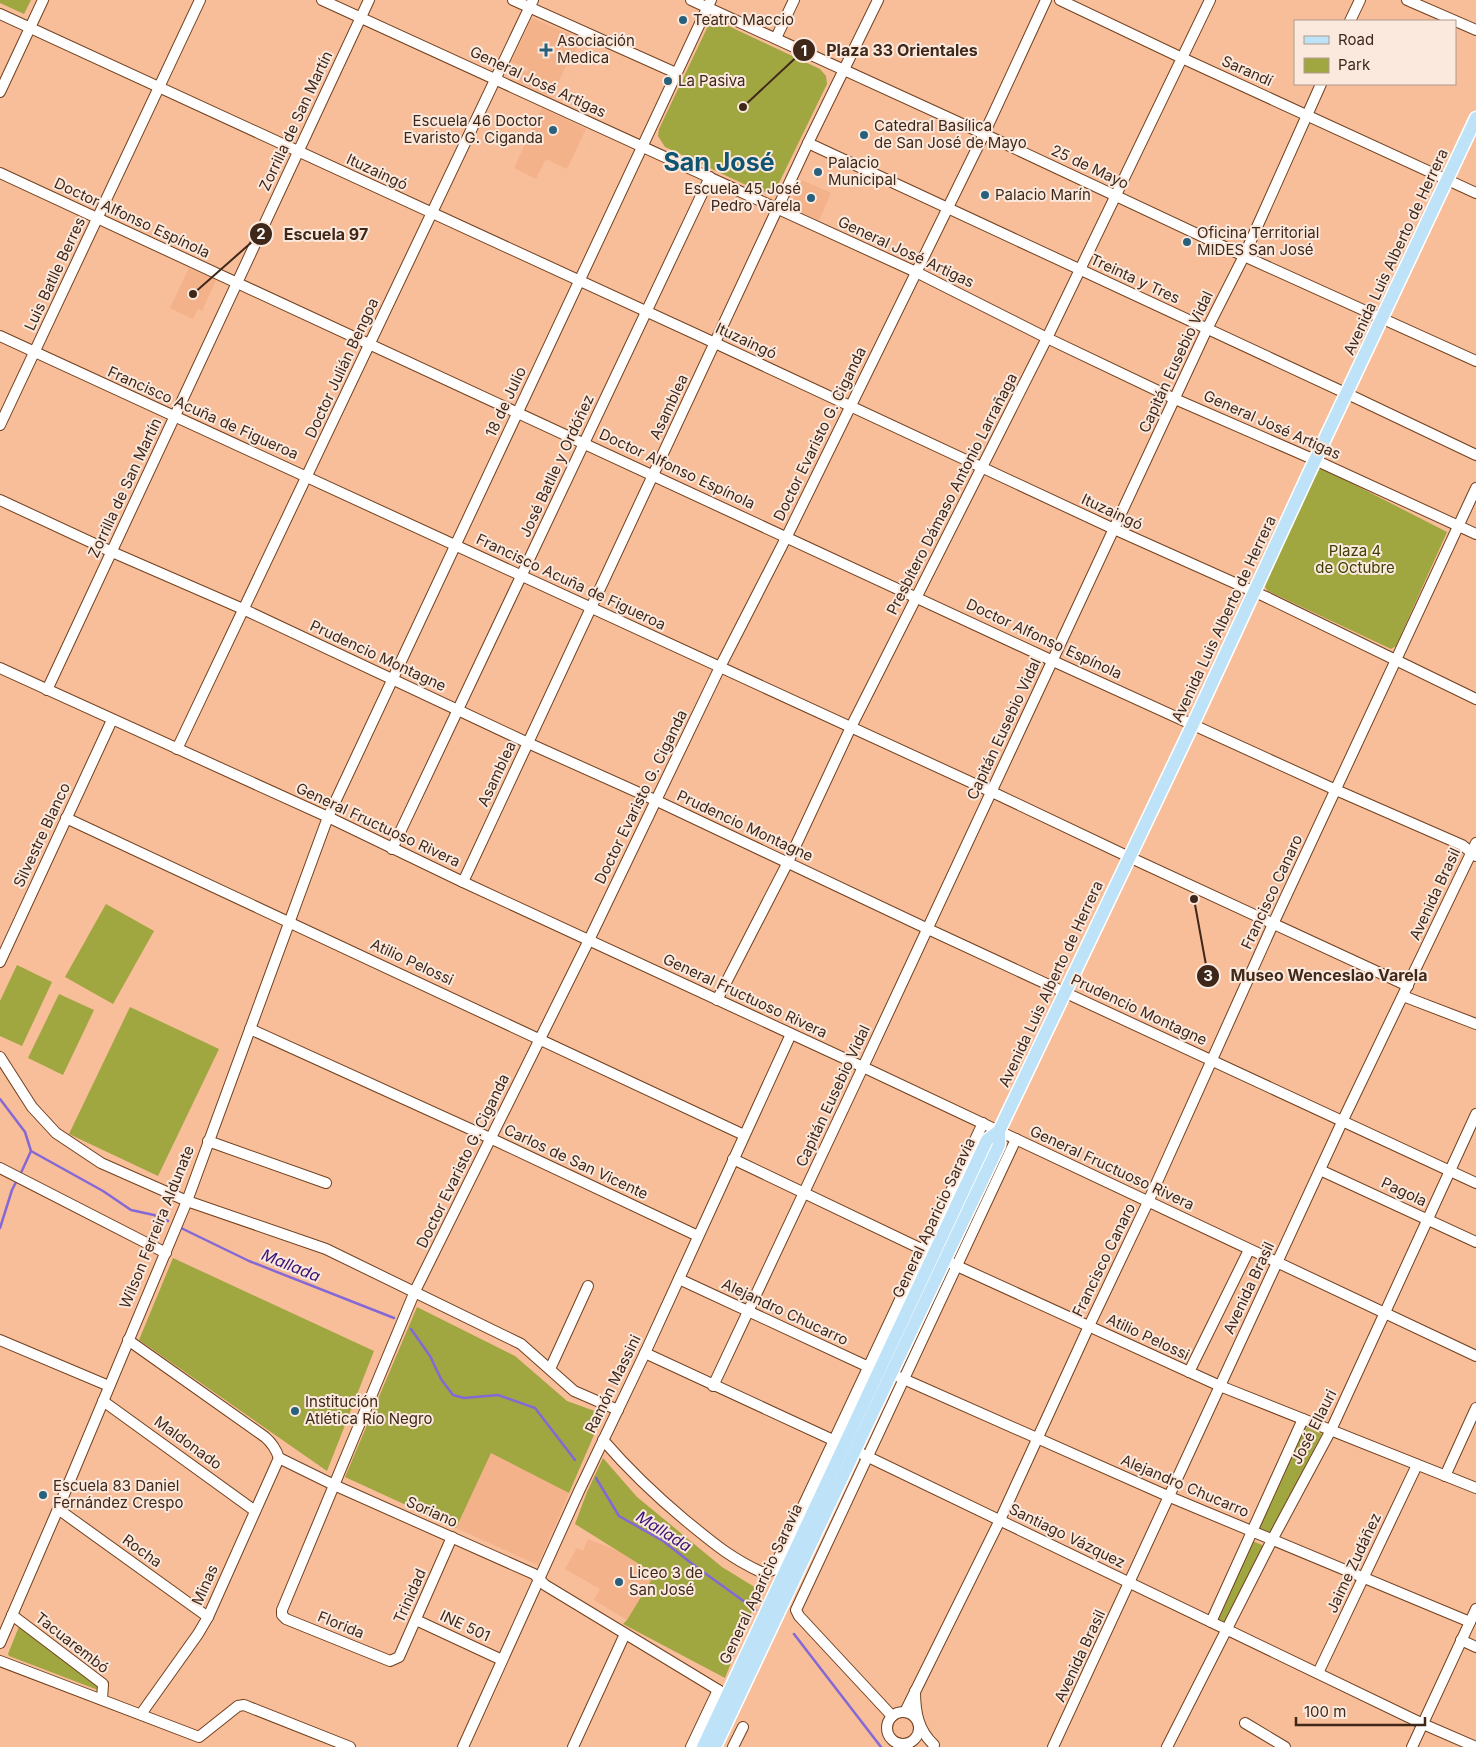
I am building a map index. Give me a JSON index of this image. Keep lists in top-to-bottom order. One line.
{"streets":{"main road":["Avenida Luis Alberto de Herrera","General Aparicio Saravia"],"street":["Sarandí","General José Artigas","Zorrilla de San Martín","25 de Mayo","Ituzaingó","Doctor Alfonso Espínola","Luis Batlle Berres","Treinta y Tres","Capitán Eusebio Vidal","Doctor Julián Bengoa","18 de Julio","Asamblea","Francisco Acuña de Figueroa","Doctor Evaristo G. Ciganda","José Batlle y Ordóñez","Presbítero Dámaso Antonio Larrañaga","Prudencio Montagne","General Fructuoso Rivera","Silvestre Blanco","Francisco Canaro","Avenida Brasil","Atilio Pelossi","Carlos de San Vicente","Pagola","Wilson Ferreira Aldunate","Alejandro Chucarro","Ramón Massini","José Ellauri","Maldonado","Soriano","Santiago Vázquez","Rocha","Jaime Zudáñez","Minas","Trinidad","Florida","INE 501","Tacuarembó"]},"crossings":[["Sarandí","Avenida Luis Alberto de Herrera"],["Sarandí","Capitán Eusebio Vidal"],["Sarandí","Presbítero Dámaso Antonio Larrañaga"],["General José Artigas","Zorrilla de San Martín"],["General José Artigas","Avenida Luis Alberto de Herrera"],["General José Artigas","Capitán Eusebio Vidal"],["General José Artigas","Doctor Julián Bengoa"],["General José Artigas","18 de Julio"],["General José Artigas","Asamblea"],["General José Artigas","Doctor Evaristo G. Ciganda"],["General José Artigas","José Batlle y Ordóñez"],["General José Artigas","Presbítero Dámaso Antonio Larrañaga"],["General José Artigas","Francisco Canaro"],["Zorrilla de San Martín","Ituzaingó"],["Zorrilla de San Martín","Doctor Alfonso Espínola"],["Zorrilla de San Martín","Francisco Acuña de Figueroa"],["Zorrilla de San Martín","Prudencio Montagne"],["Zorrilla de San Martín","General Fructuoso Rivera"],["25 de Mayo","Avenida Luis Alberto de Herrera"],["25 de Mayo","Capitán Eusebio Vidal"],["25 de Mayo","18 de Julio"],["25 de Mayo","Asamblea"],["25 de Mayo","Doctor Evaristo G. Ciganda"],["25 de Mayo","Presbítero Dámaso Antonio Larrañaga"],["Ituzaingó","Avenida Luis Alberto de Herrera"],["Ituzaingó","Luis Batlle Berres"],["Ituzaingó","Capitán Eusebio Vidal"],["Ituzaingó","Doctor Julián Bengoa"],["Ituzaingó","18 de Julio"],["Ituzaingó","Asamblea"],["Ituzaingó","Doctor Evaristo G. Ciganda"],["Ituzaingó","José Batlle y Ordóñez"],["Ituzaingó","Presbítero Dámaso Antonio Larrañaga"],["Ituzaingó","Francisco Canaro"],["Doctor Alfonso Espínola","Avenida Luis Alberto de Herrera"],["Doctor Alfonso Espínola","Luis Batlle Berres"],["Doctor Alfonso Espínola","Capitán Eusebio Vidal"],["Doctor Alfonso Espínola","Doctor Julián Bengoa"],["Doctor Alfonso Espínola","18 de Julio"],["Doctor Alfonso Espínola","Asamblea"],["Doctor Alfonso Espínola","Doctor Evaristo G. Ciganda"],["Doctor Alfonso Espínola","José Batlle y Ordóñez"],["Doctor Alfonso Espínola","Presbítero Dámaso Antonio Larrañaga"],["Doctor Alfonso Espínola","Francisco Canaro"],["Doctor Alfonso Espínola","Avenida Brasil"],["Avenida Luis Alberto de Herrera","Treinta y Tres"],["Avenida Luis Alberto de Herrera","Francisco Acuña de Figueroa"],["Avenida Luis Alberto de Herrera","Prudencio Montagne"],["Avenida Luis Alberto de Herrera","General Fructuoso Rivera"],["Avenida Luis Alberto de Herrera","General Aparicio Saravia"],["Luis Batlle Berres","Francisco Acuña de Figueroa"],["Treinta y Tres","Capitán Eusebio Vidal"],["Treinta y Tres","Asamblea"],["Treinta y Tres","Doctor Evaristo G. Ciganda"],["Treinta y Tres","Presbítero Dámaso Antonio Larrañaga"],["Capitán Eusebio Vidal","Francisco Acuña de Figueroa"],["Capitán Eusebio Vidal","Prudencio Montagne"],["Capitán Eusebio Vidal","General Fructuoso Rivera"],["Capitán Eusebio Vidal","Atilio Pelossi"],["Capitán Eusebio Vidal","Alejandro Chucarro"],["Capitán Eusebio Vidal","Santiago Vázquez"],["Doctor Julián Bengoa","Francisco Acuña de Figueroa"],["Doctor Julián Bengoa","Prudencio Montagne"],["Doctor Julián Bengoa","General Fructuoso Rivera"],["18 de Julio","Francisco Acuña de Figueroa"],["18 de Julio","Prudencio Montagne"],["18 de Julio","General Fructuoso Rivera"],["18 de Julio","Wilson Ferreira Aldunate"],["Asamblea","Francisco Acuña de Figueroa"],["Asamblea","Prudencio Montagne"],["Asamblea","General Fructuoso Rivera"],["Francisco Acuña de Figueroa","Doctor Evaristo G. Ciganda"],["Francisco Acuña de Figueroa","José Batlle y Ordóñez"],["Francisco Acuña de Figueroa","Presbítero Dámaso Antonio Larrañaga"],["Francisco Acuña de Figueroa","Francisco Canaro"],["Francisco Acuña de Figueroa","Avenida Brasil"],["Doctor Evaristo G. Ciganda","Prudencio Montagne"],["Doctor Evaristo G. Ciganda","General Fructuoso Rivera"],["Doctor Evaristo G. Ciganda","Atilio Pelossi"],["Doctor Evaristo G. Ciganda","Carlos de San Vicente"],["Doctor Evaristo G. Ciganda","Soriano"],["Doctor Evaristo G. Ciganda","Florida"],["José Batlle y Ordóñez","Prudencio Montagne"],["José Batlle y Ordóñez","General Fructuoso Rivera"],["Presbítero Dámaso Antonio Larrañaga","Prudencio Montagne"],["Presbítero Dámaso Antonio Larrañaga","General Fructuoso Rivera"],["Prudencio Montagne","Francisco Canaro"],["Prudencio Montagne","Avenida Brasil"],["Prudencio Montagne","José Ellauri"],["General Fructuoso Rivera","Silvestre Blanco"],["General Fructuoso Rivera","Francisco Canaro"],["General Fructuoso Rivera","Avenida Brasil"],["General Fructuoso Rivera","General Aparicio Saravia"],["General Fructuoso Rivera","Wilson Ferreira Aldunate"],["General Fructuoso Rivera","Ramón Massini"],["General Fructuoso Rivera","José Ellauri"],["Silvestre Blanco","Atilio Pelossi"],["Francisco Canaro","Atilio Pelossi"],["Francisco Canaro","Alejandro Chucarro"],["Francisco Canaro","Santiago Vázquez"],["Avenida Brasil","Atilio Pelossi"],["Avenida Brasil","Pagola"],["Avenida Brasil","Alejandro Chucarro"],["Avenida Brasil","Santiago Vázquez"],["Atilio Pelossi","General Aparicio Saravia"],["Atilio Pelossi","Wilson Ferreira Aldunate"],["Atilio Pelossi","Ramón Massini"],["Atilio Pelossi","José Ellauri"],["Atilio Pelossi","Jaime Zudáñez"],["Carlos de San Vicente","Wilson Ferreira Aldunate"],["Carlos de San Vicente","Ramón Massini"],["Pagola","José Ellauri"],["General Aparicio Saravia","Alejandro Chucarro"],["General Aparicio Saravia","Ramón Massini"],["General Aparicio Saravia","Soriano"],["General Aparicio Saravia","Santiago Vázquez"],["Wilson Ferreira Aldunate","Maldonado"],["Wilson Ferreira Aldunate","Rocha"],["Wilson Ferreira Aldunate","Tacuarembó"],["Alejandro Chucarro","Ramón Massini"],["Alejandro Chucarro","José Ellauri"],["Alejandro Chucarro","Jaime Zudáñez"],["Ramón Massini","Soriano"],["Ramón Massini","Santiago Vázquez"],["Ramón Massini","INE 501"],["José Ellauri","Santiago Vázquez"],["Maldonado","Minas"],["Soriano","Minas"],["Soriano","Trinidad"],["Santiago Vázquez","Jaime Zudáñez"],["Rocha","Minas"],["Minas","Tacuarembó"],["Trinidad","Florida"],["Trinidad","INE 501"]],"districts":["San José"],"water":["Mallada"],"parks":["Plaza 4 de Octubre"],"places":{"other":["Teatro Maccio","La Pasiva","Plaza 33 Orientales","Escuela 46 Doctor Evaristo G. Ciganda","Catedral Basílica de San José de Mayo","Palacio Municipal","Palacio Marín","Escuela 45 José Pedro Varela","Oficina Territorial MIDES San José","Escuela 97","Museo Wenceslao Varela","Institución Atlética Río Negro","Escuela 83 Daniel Fernández Crespo","Liceo 3 de San José"],"health":["Asociación Medica"]},"legend":["Road","Park"],"scale_bar":"100 m"}
